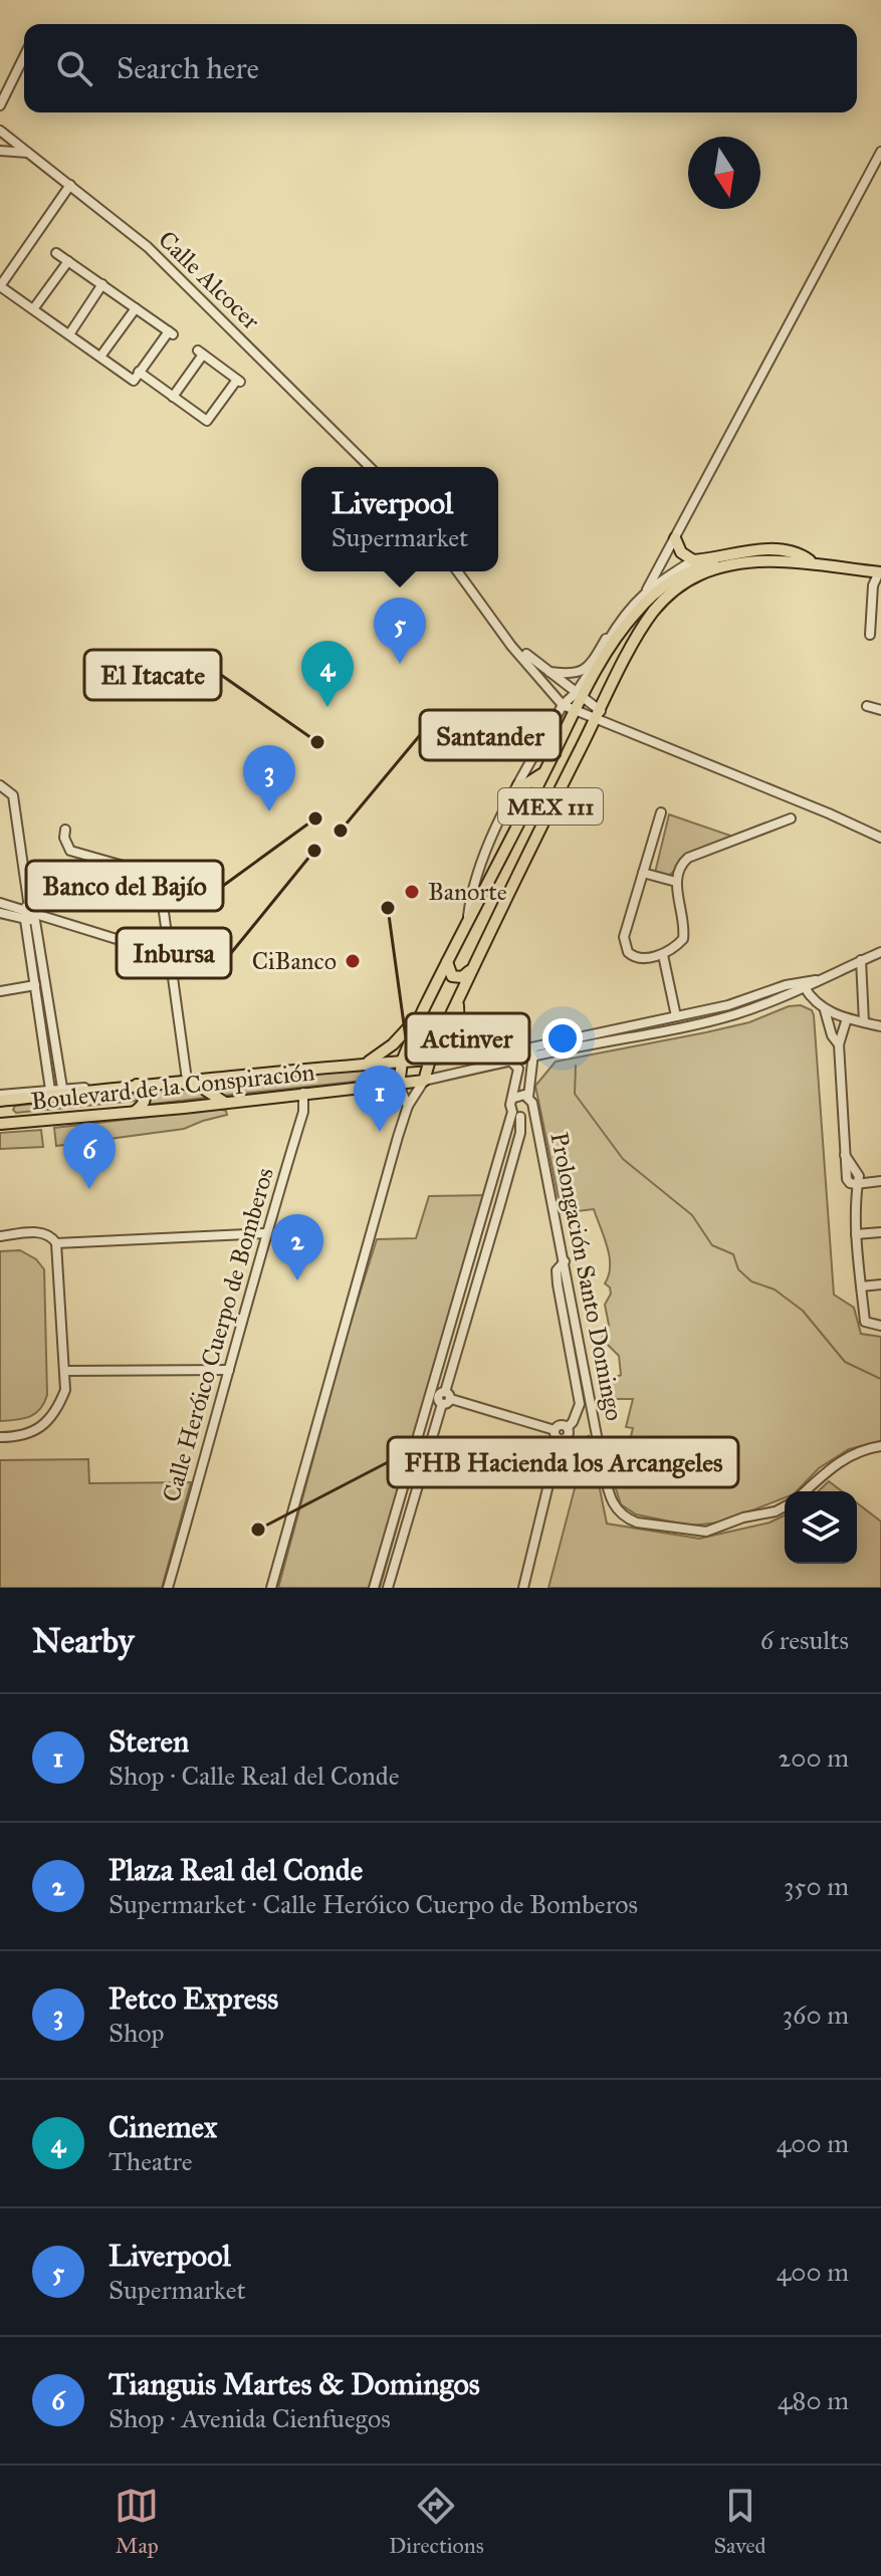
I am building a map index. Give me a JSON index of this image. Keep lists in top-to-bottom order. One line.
{"streets":{"main road":["MEX 111","Boulevard de la Conspiración"],"street":["Calle Alcocer","Prolongación Santo Domingo","Calle Heróico Cuerpo de Bomberos"]},"crossings":[["MEX 111","Boulevard de la Conspiración"],["Boulevard de la Conspiración","Calle Heróico Cuerpo de Bomberos"]],"places":["El Itacate","Banco del Bajío","Santander","Inbursa","Banorte","Actinver","CiBanco","FHB Hacienda los Arcangeles"],"north":"bottom","page":{"search":"Search here","popup":["Liverpool","Supermarket"],"pins":["5","4","3","1","6","2"],"heading":["Nearby","6 results"],"list":[{"mark":"1","name":"Steren","note":"Shop · Calle Real del Conde","value":"200 m"},{"mark":"2","name":"Plaza Real del Conde","note":"Supermarket · Calle Heróico Cuerpo de Bomberos","value":"350 m"},{"mark":"3","name":"Petco Express","note":"Shop","value":"360 m"},{"mark":"4","name":"Cinemex","note":"Theatre","value":"400 m"},{"mark":"5","name":"Liverpool","note":"Supermarket","value":"400 m"},{"mark":"6","name":"Tianguis Martes & Domingos","note":"Shop · Avenida Cienfuegos","value":"480 m"}],"nav":["Map","Directions","Saved"]}}
